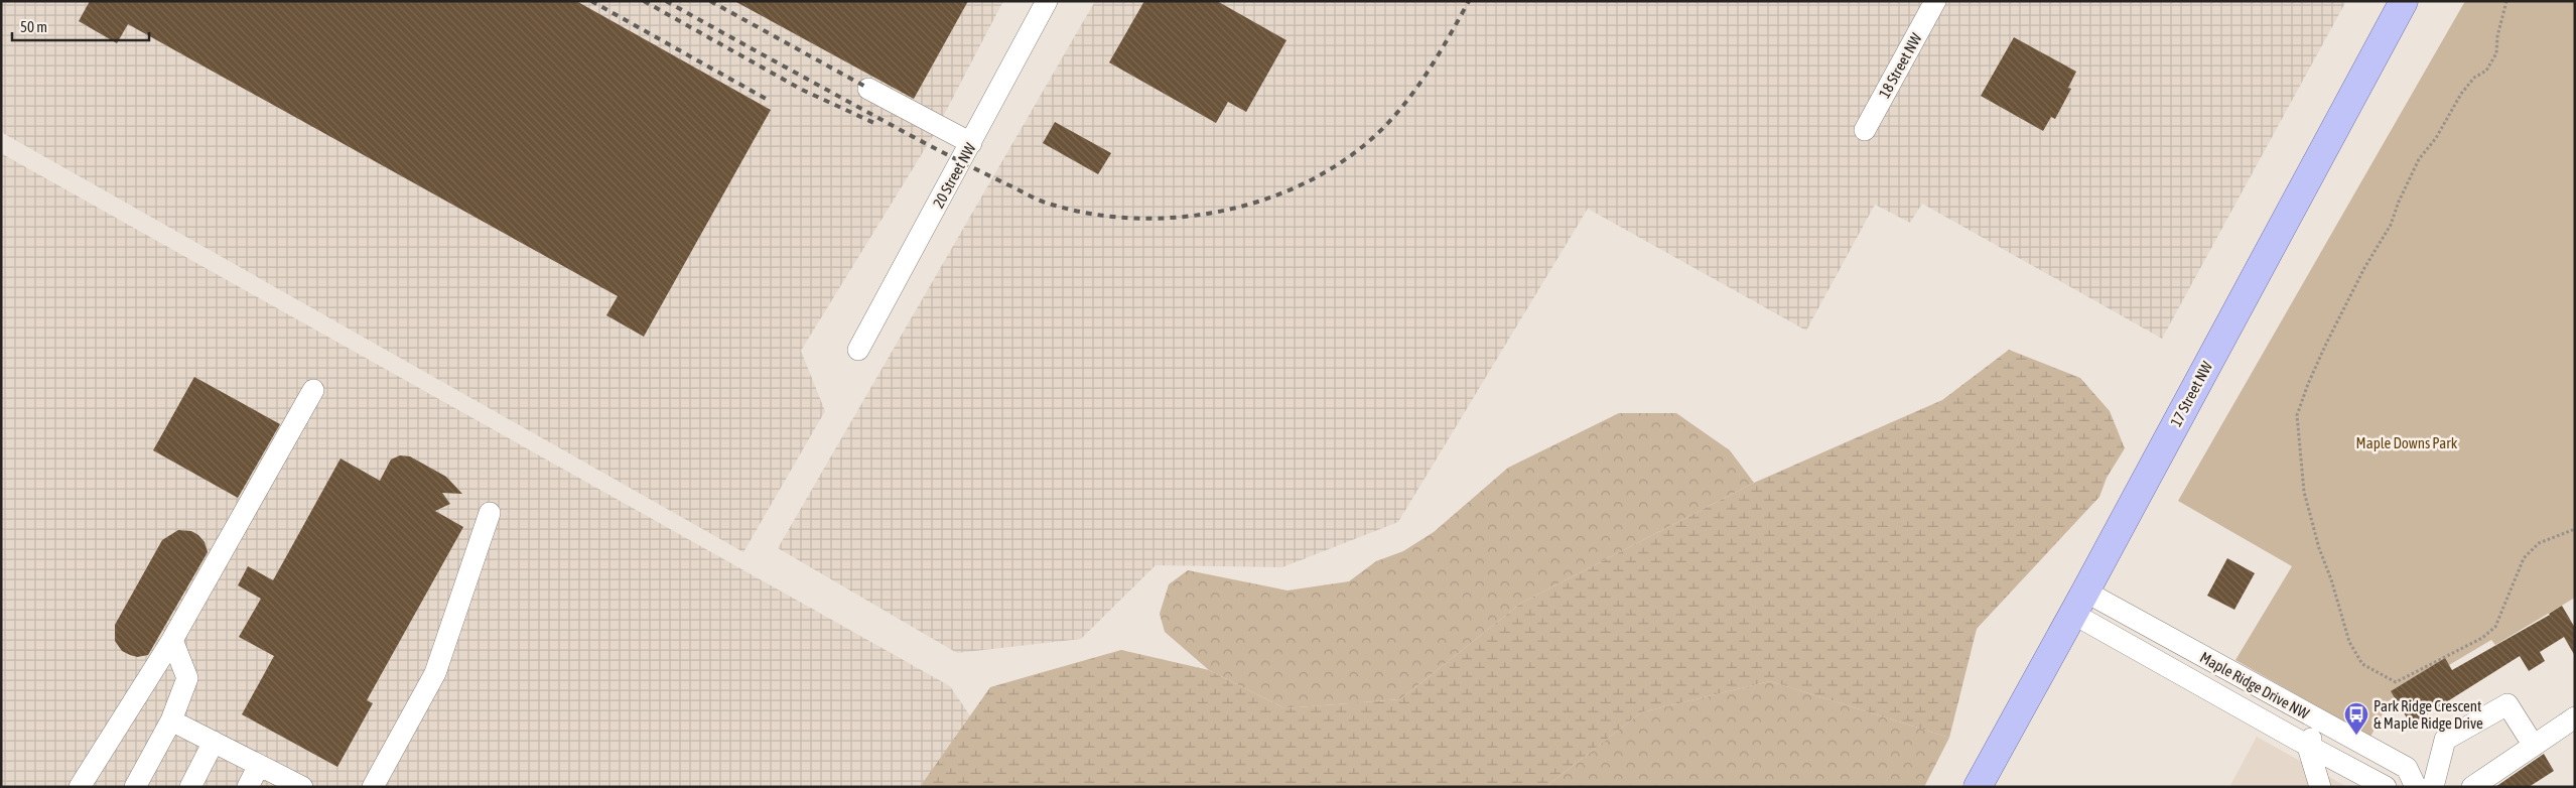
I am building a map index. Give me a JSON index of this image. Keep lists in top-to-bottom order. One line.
{"streets":{"main road":["17 Street NW"],"street":["18 Street NW","20 Street NW","Maple Ridge Drive NW"]},"crossings":[["17 Street NW","Maple Ridge Drive NW"]],"parks":["Maple Downs Park"],"places":{"bus stop":["Park Ridge Crescent & Maple Ridge Drive"]},"scale_bar":"50 m"}
